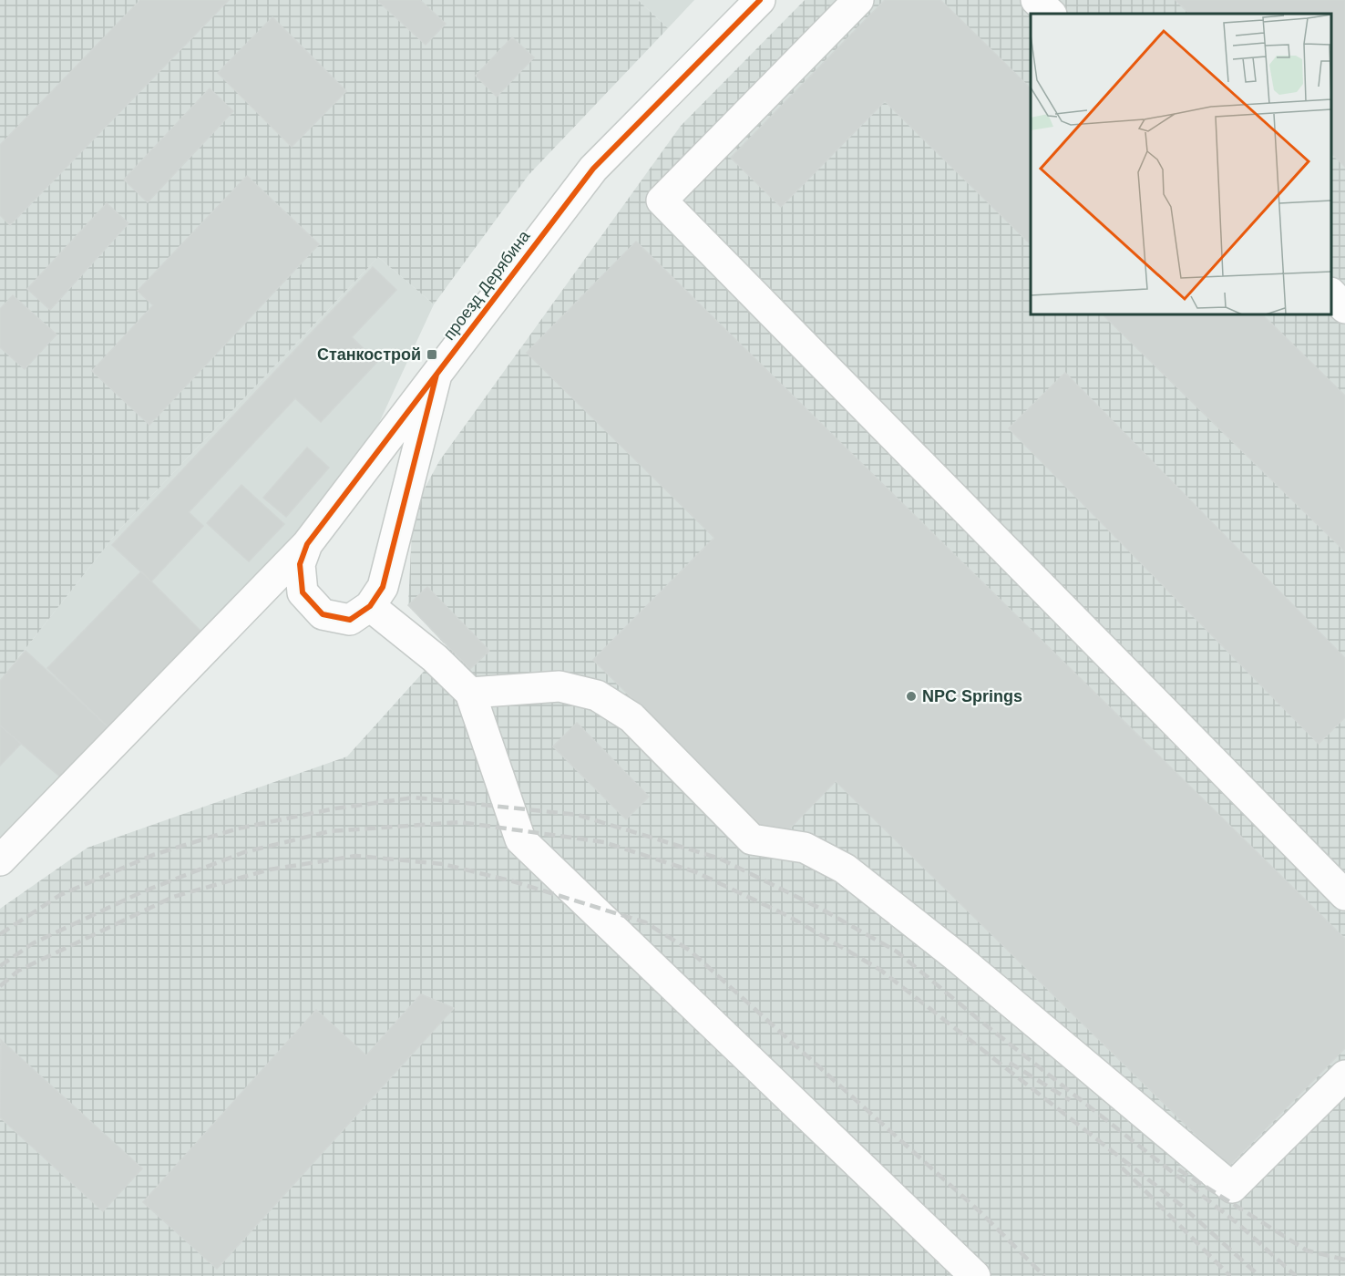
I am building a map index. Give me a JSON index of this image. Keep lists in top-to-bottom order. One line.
{"streets":{"street":["проезд Дерябина"]},"places":{"transit":["Станкострой"],"other":["NPC Springs"]}}
